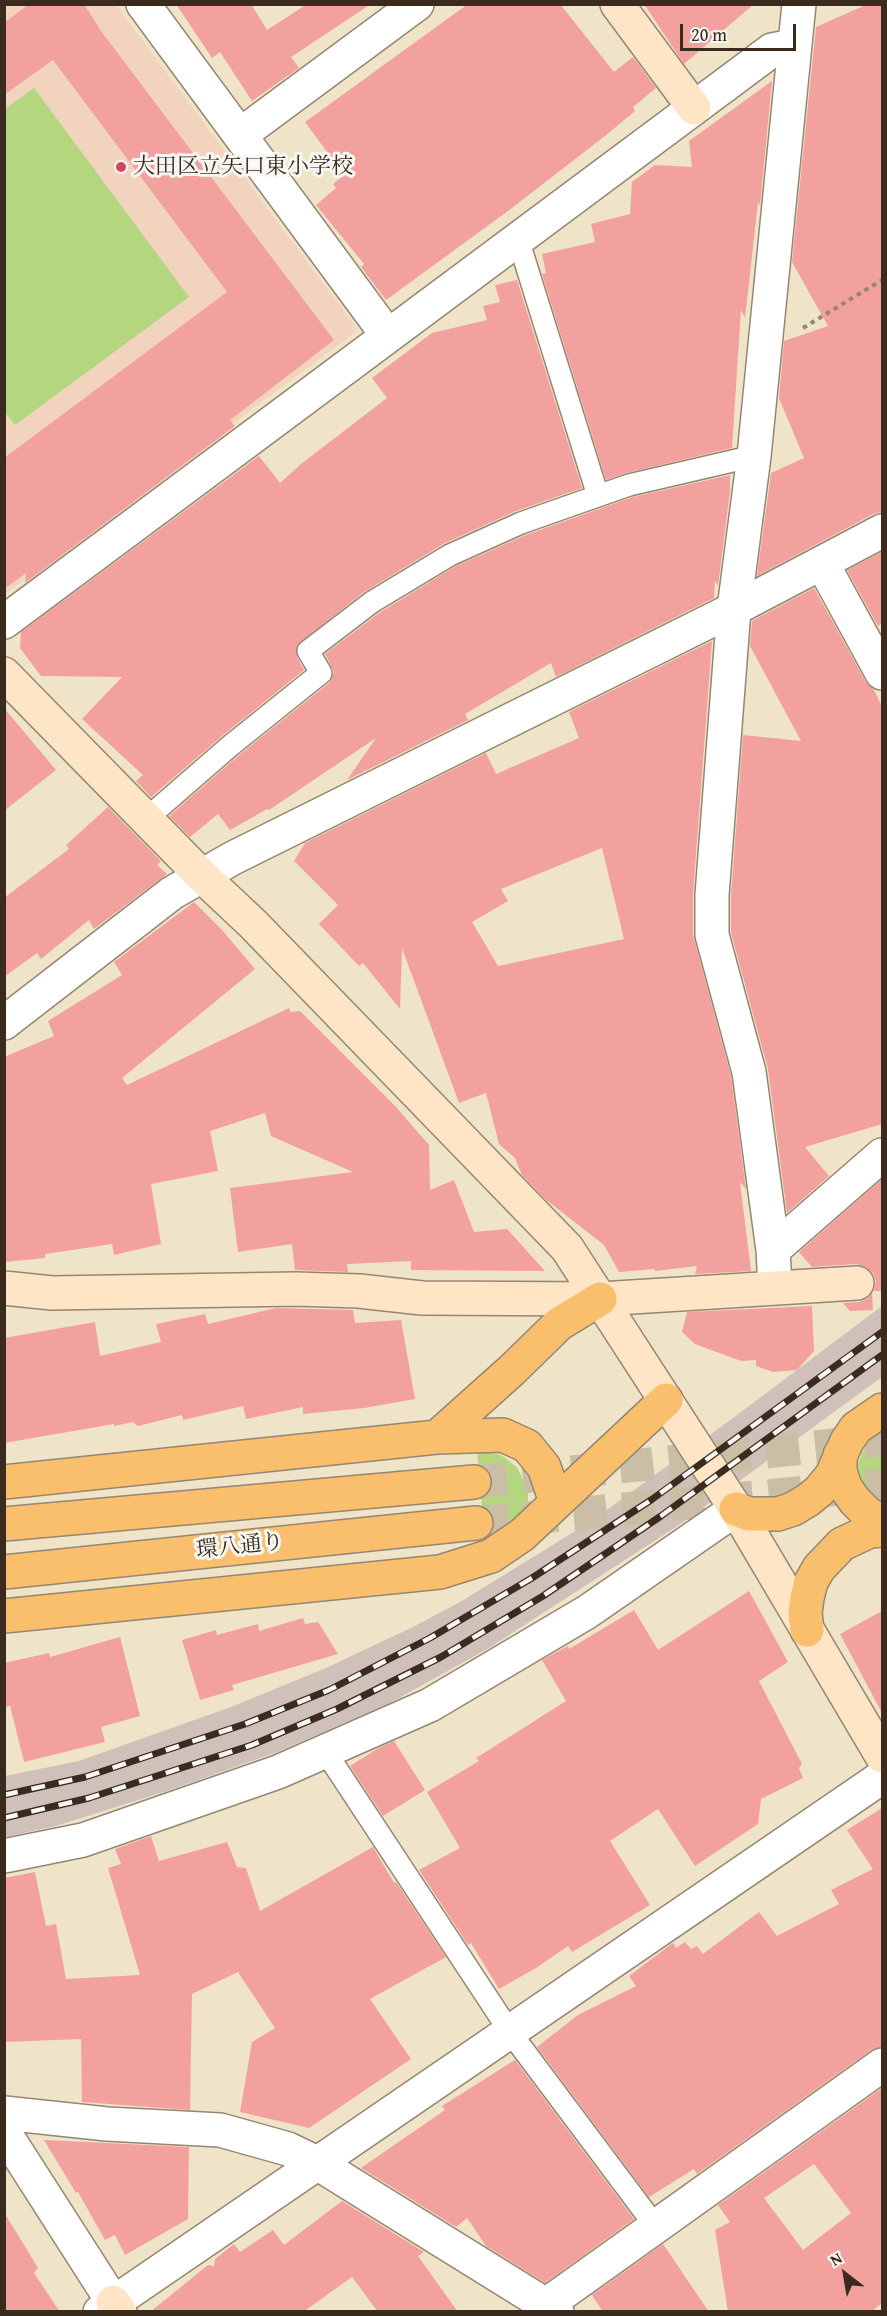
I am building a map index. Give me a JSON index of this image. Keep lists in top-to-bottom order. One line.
{"streets":{"main road":["環八通り"]},"places":["大田区立矢口東小学校"],"scale_bar":"20 m","north":"top left"}
